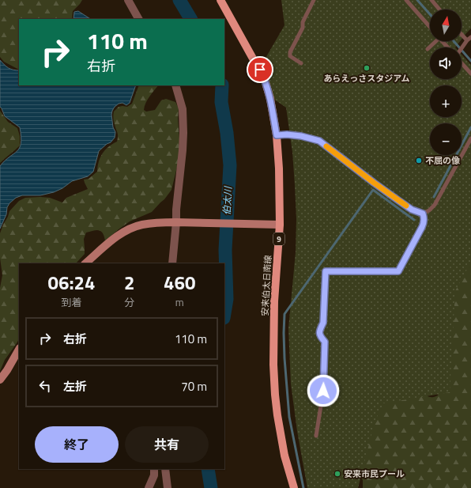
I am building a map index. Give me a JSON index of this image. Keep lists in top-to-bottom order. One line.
{"streets":{"main road":["9","安来伯太日南線"]},"water":["伯太川"],"places":["あらえっさスタジアム","不屈の像","安来市民プール"],"north":"top","page":{"map_buttons":["+","−"],"turn":["110 m","右折"],"eta":["06:24","到着","2","分","460","m"],"list":[{"name":"右折","value":"110 m"},{"name":"左折","value":"70 m"}],"buttons":["終了","共有"]}}
